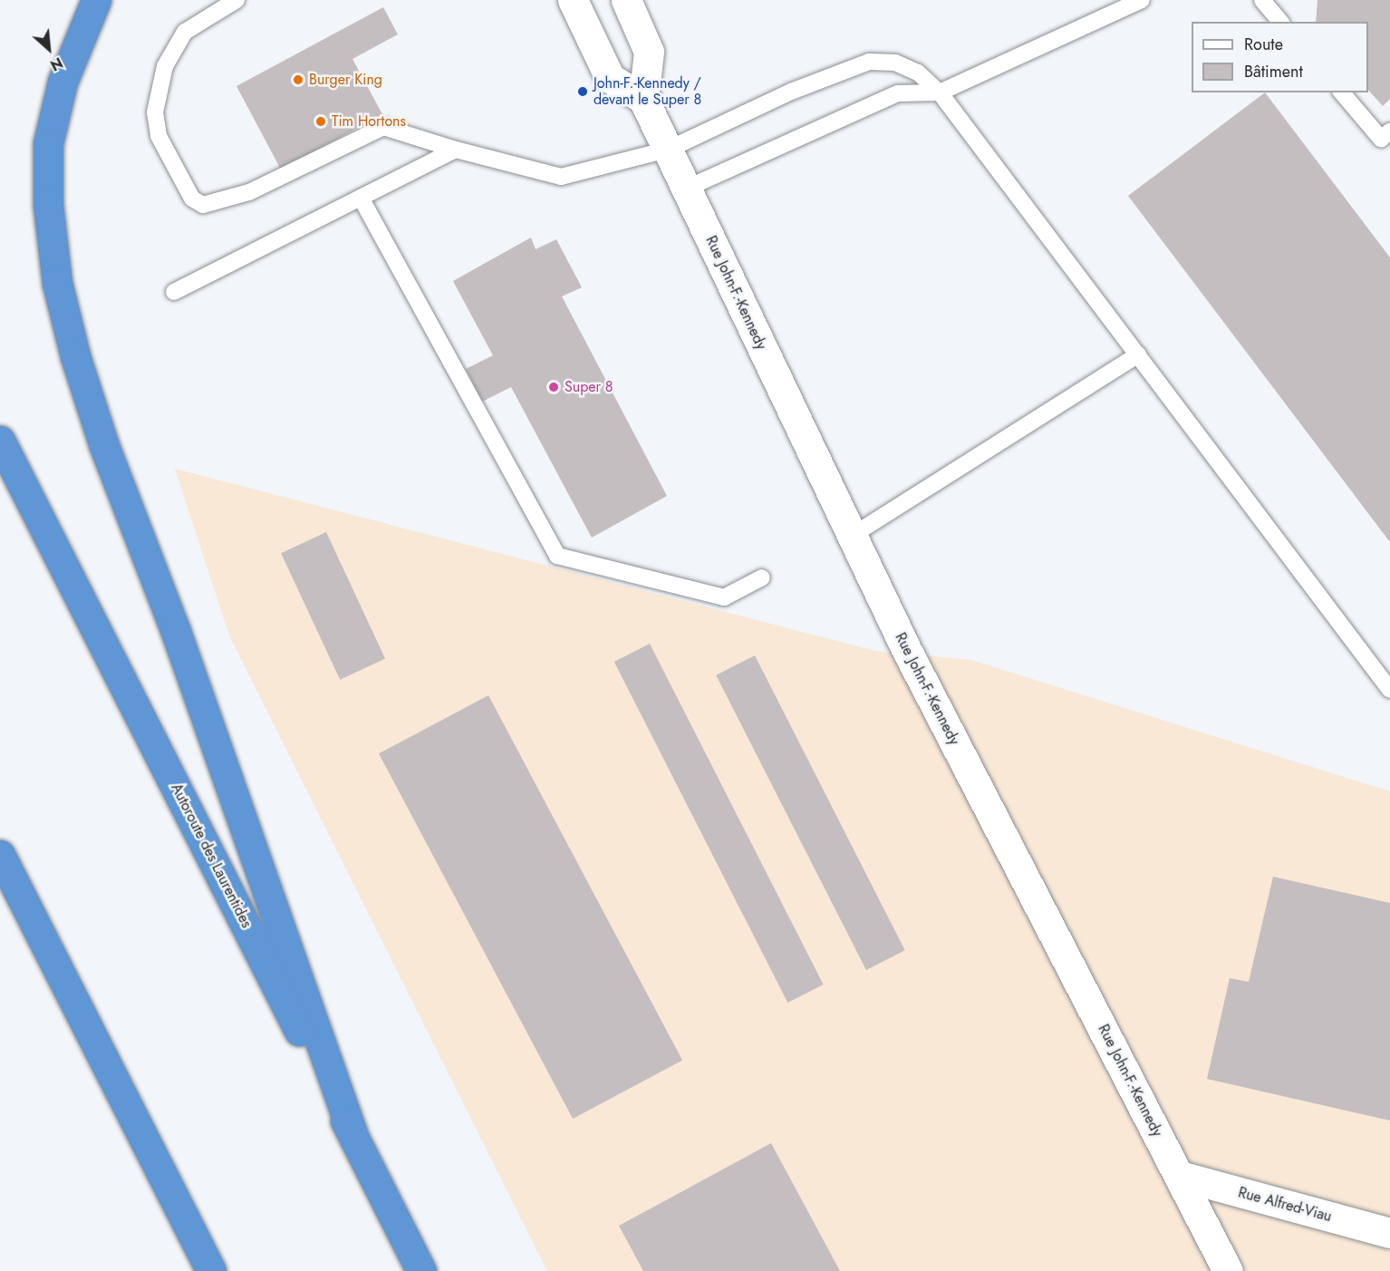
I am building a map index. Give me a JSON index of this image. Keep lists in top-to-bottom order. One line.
{"streets":{"highway":["Autoroute des Laurentides"],"street":["Rue John-F.-Kennedy","Rue Alfred-Viau"]},"crossings":[["Rue John-F.-Kennedy","Rue Alfred-Viau"]],"places":["Burger King","John-F.-Kennedy / devant le Super 8","Tim Hortons","Super 8"],"legend":["Route","Bâtiment"],"north":"bottom right"}
